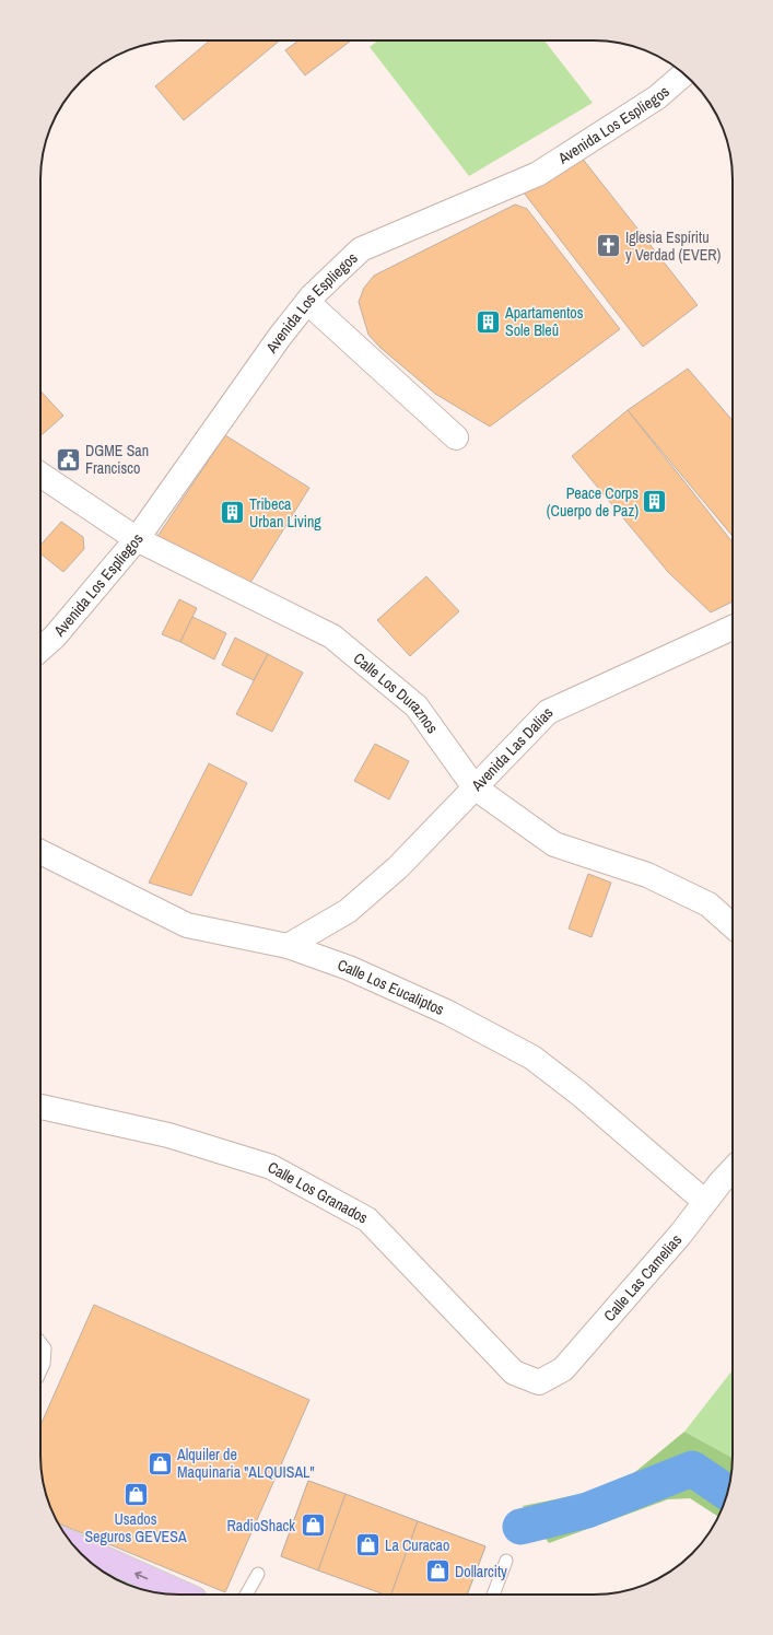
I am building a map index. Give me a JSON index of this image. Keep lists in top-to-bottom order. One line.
{"streets":{"street":["Avenida Los Espliegos","Calle Los Duraznos","Avenida Las Dalias","Calle Los Eucaliptos","Calle Los Granados","Calle Las Camelias"]},"crossings":[["Avenida Los Espliegos","Calle Los Duraznos"],["Calle Los Duraznos","Avenida Las Dalias"],["Avenida Las Dalias","Calle Los Eucaliptos"],["Calle Los Eucaliptos","Calle Las Camelias"],["Calle Los Granados","Calle Las Camelias"]],"places":{"church":["Iglesia Espíritu y Verdad (EVER)"],"building":["Apartamentos Sole Bleû","Peace Corps (Cuerpo de Paz)","Tribeca Urban Living"],"public building":["DGME San Francisco"],"shop":["Alquiler de Maquinaria \"ALQUISAL\"","Usados Seguros GEVESA","RadioShack","La Curacao","Dollarcity"]}}
